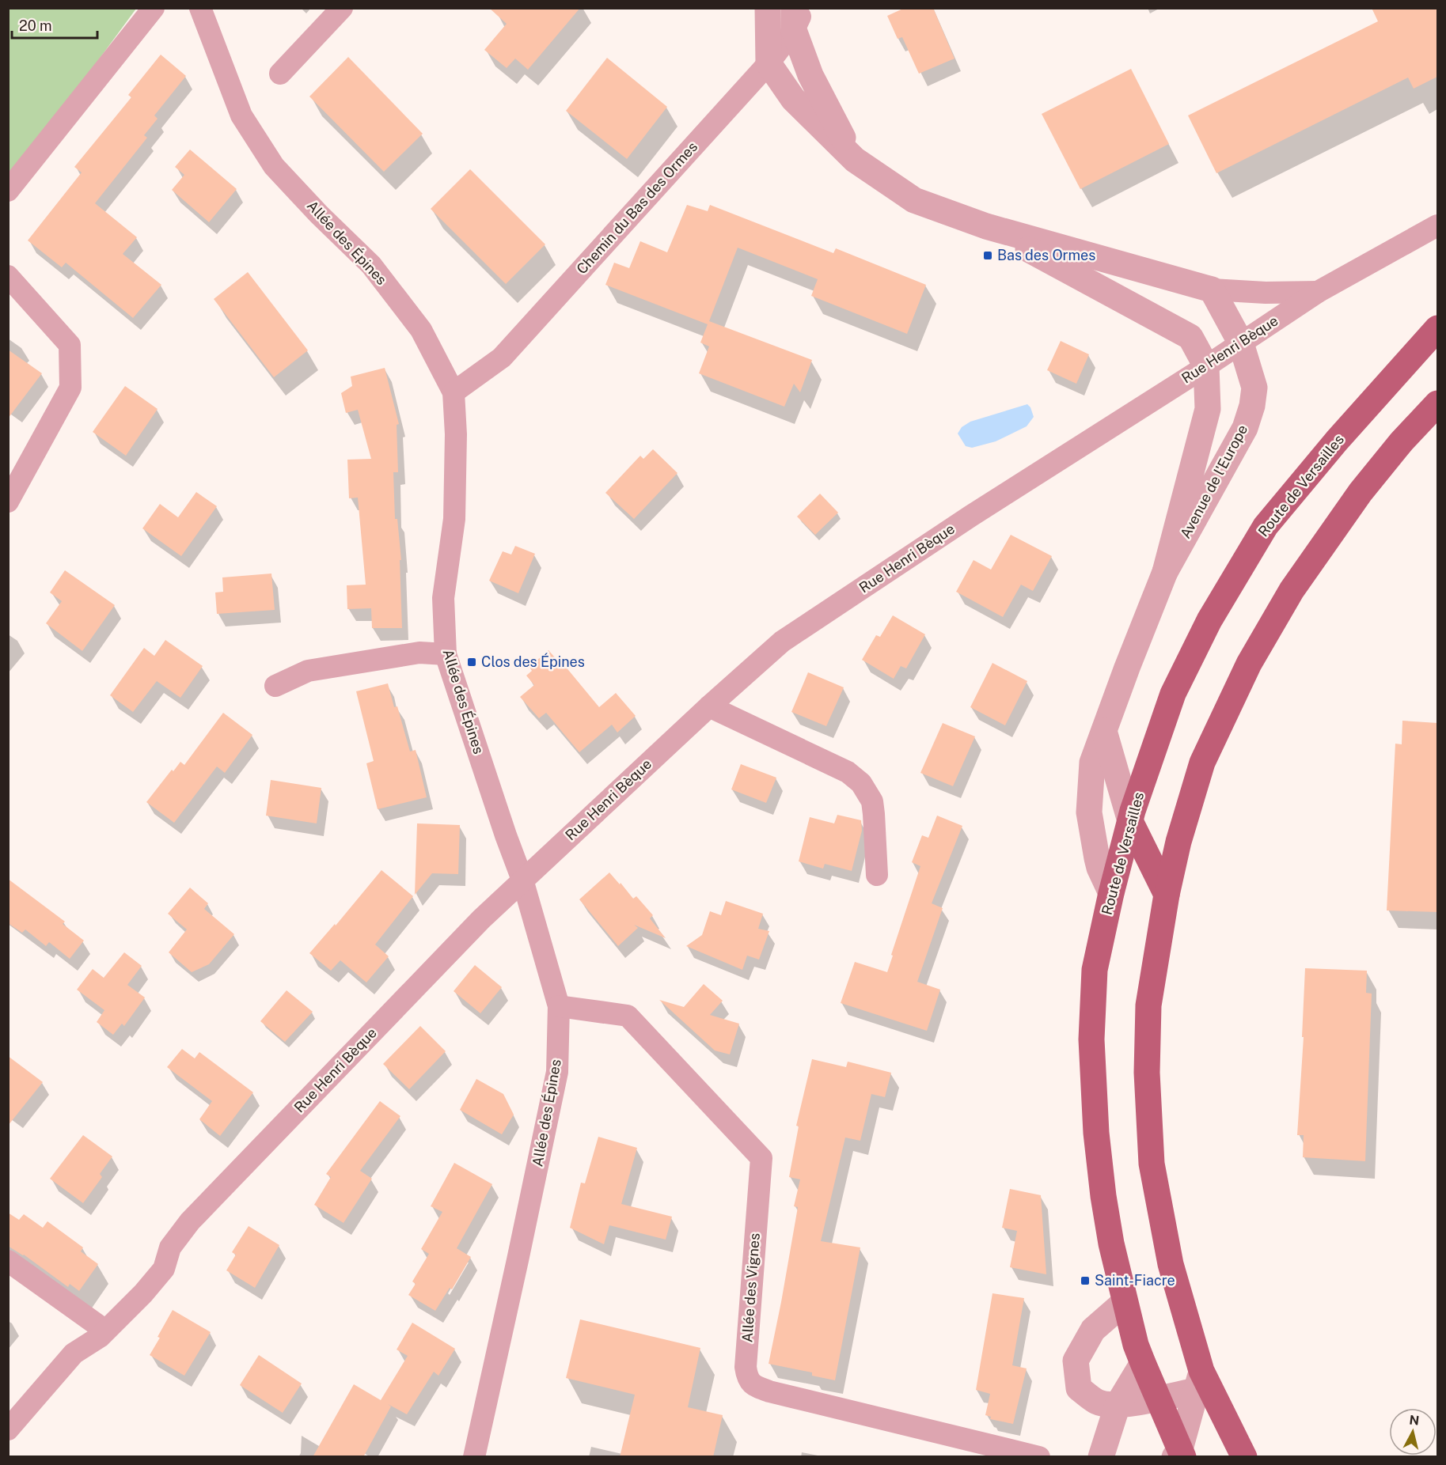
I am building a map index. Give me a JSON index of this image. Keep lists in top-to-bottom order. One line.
{"streets":{"main road":["Route de Versailles"],"street":["Chemin du Bas des Ormes","Allée des Épines","Rue Henri Bèque","Avenue de l'Europe","Allée des Vignes"]},"crossings":[["Chemin du Bas des Ormes","Allée des Épines"],["Chemin du Bas des Ormes","Avenue de l'Europe"],["Allée des Épines","Rue Henri Bèque"],["Allée des Épines","Allée des Vignes"],["Rue Henri Bèque","Avenue de l'Europe"],["Avenue de l'Europe","Route de Versailles"]],"places":{"transit":["Bas des Ormes","Clos des Épines","Saint-Fiacre"]},"scale_bar":"20 m","north":"top"}
